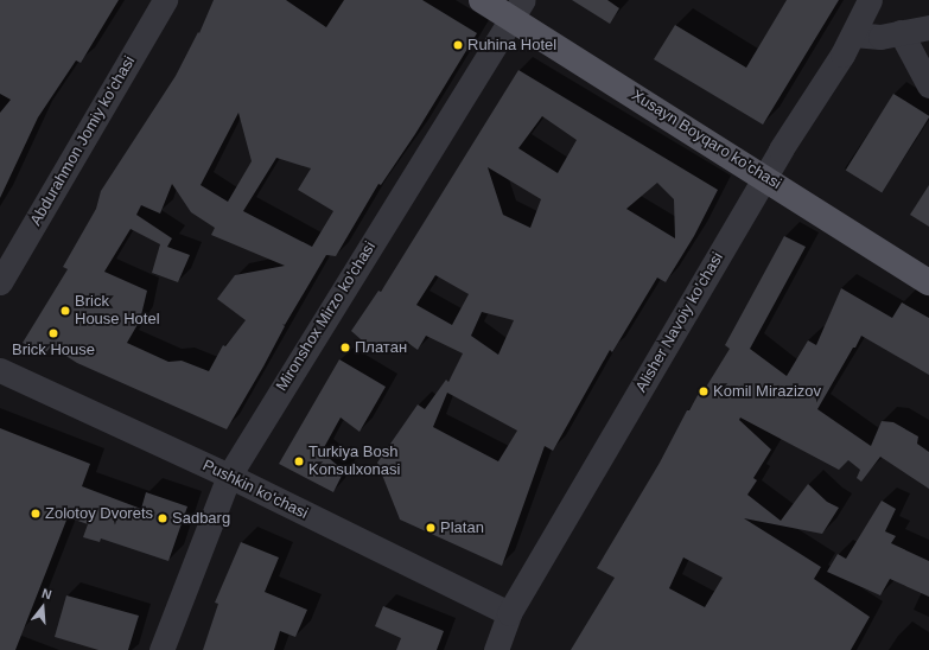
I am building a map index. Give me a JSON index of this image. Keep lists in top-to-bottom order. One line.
{"streets":{"main road":["Xusayn Boyqaro ko'chasi"],"street":["Abdurahmon Jomiy ko'chasi","Mironshox Mirzo ko'chasi","Alisher Navoiy ko'chasi","Pushkin ko'chasi"]},"crossings":[["Xusayn Boyqaro ko'chasi","Mironshox Mirzo ko'chasi"],["Xusayn Boyqaro ko'chasi","Alisher Navoiy ko'chasi"],["Mironshox Mirzo ko'chasi","Pushkin ko'chasi"],["Alisher Navoiy ko'chasi","Pushkin ko'chasi"]],"places":["Ruhina Hotel","Brick House Hotel","Brick House","Платан","Komil Mirazizov","Turkiya Bosh Konsulxonasi","Zolotoy Dvorets","Sadbarg","Platan"],"north":"top"}
